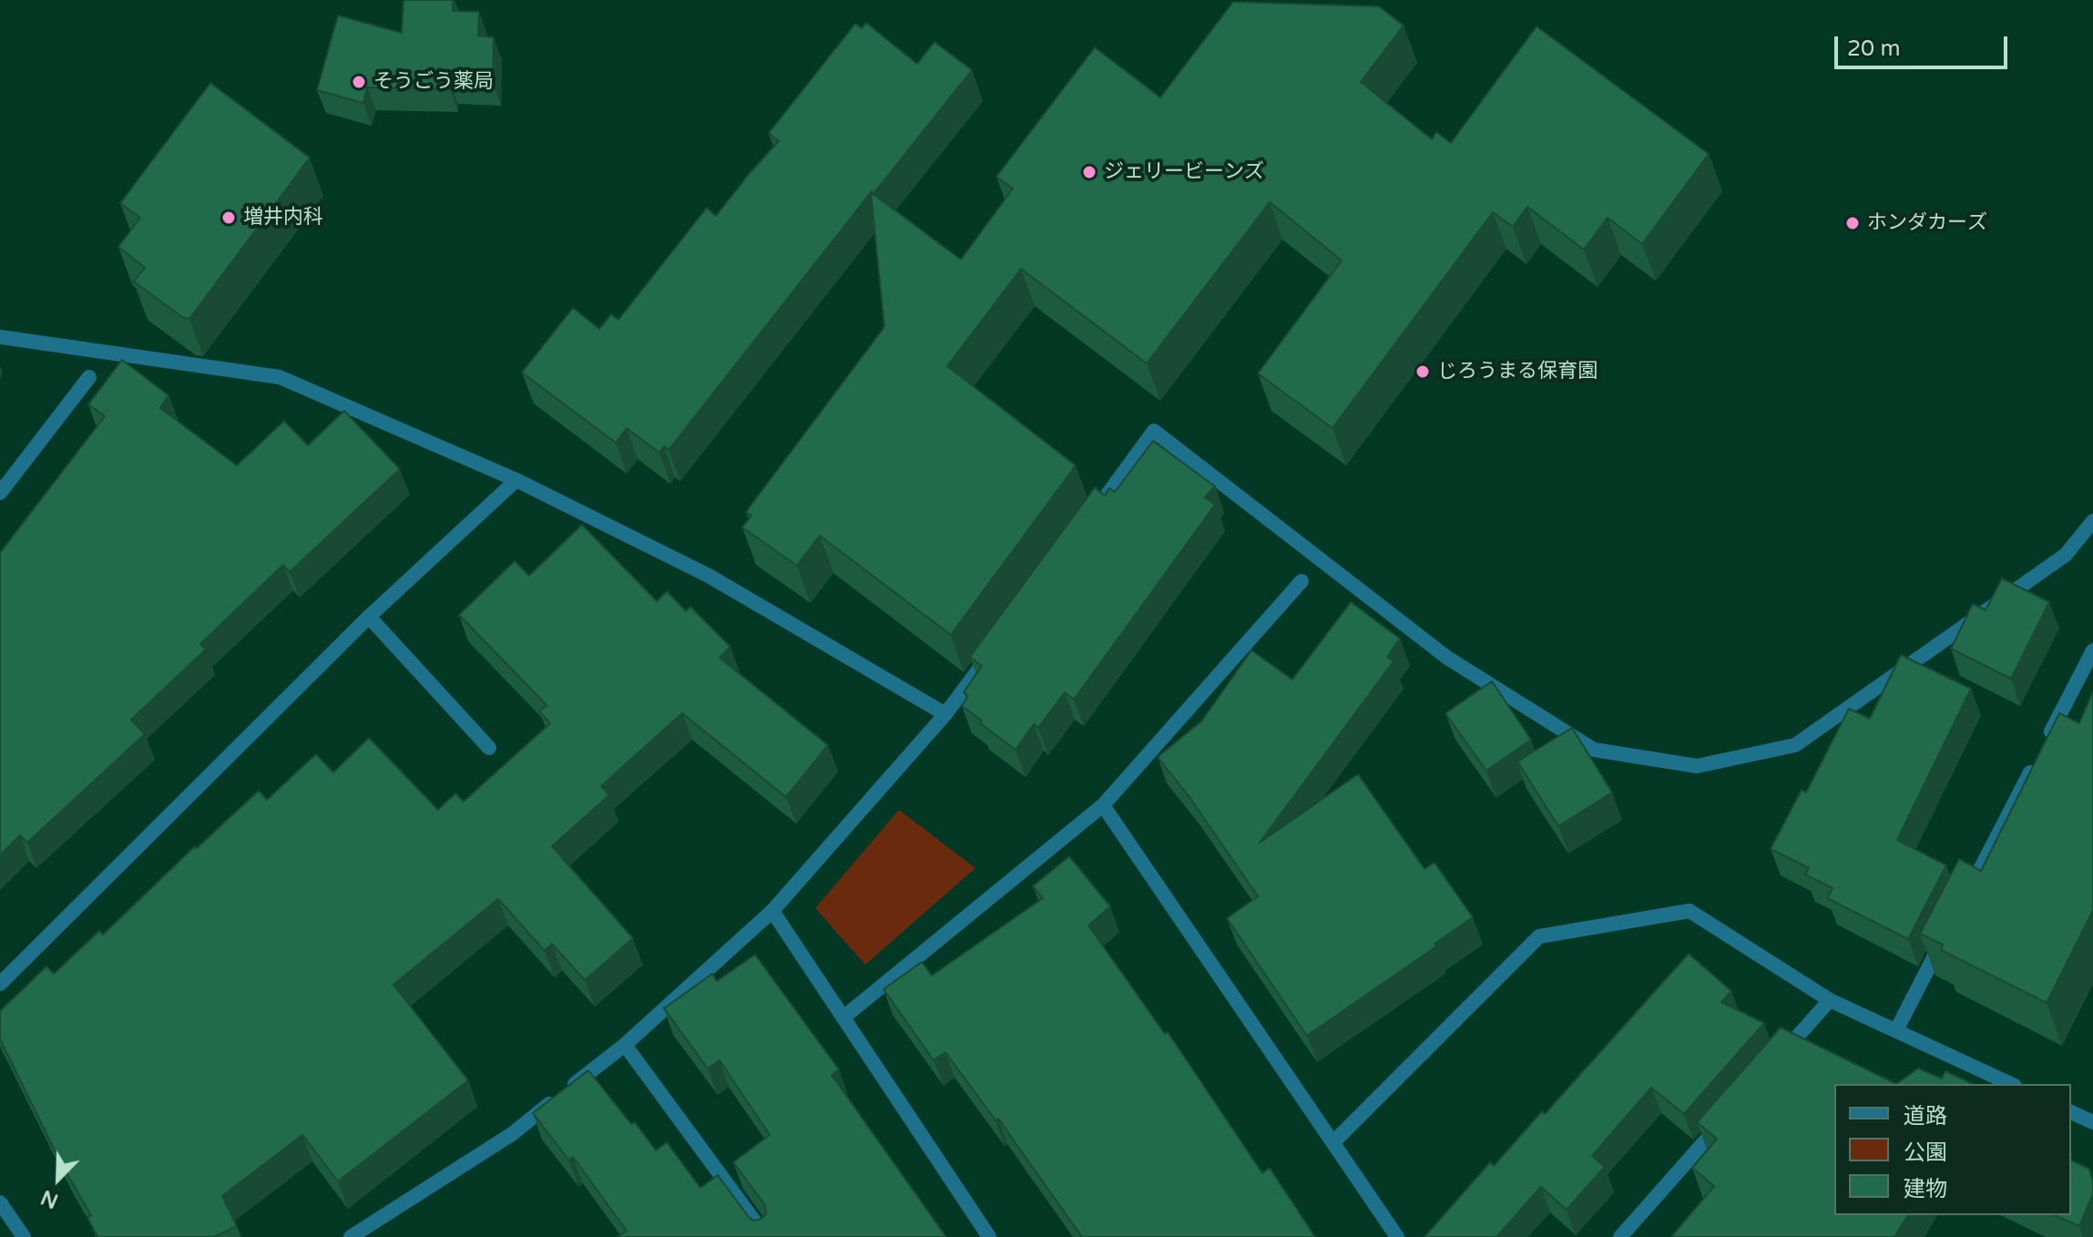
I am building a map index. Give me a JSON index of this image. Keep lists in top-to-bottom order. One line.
{"places":["そうごう薬局","ジェリービーンズ","増井内科","ホンダカーズ","じろうまる保育園"],"legend":["道路","公園","建物"],"scale_bar":"20 m","north":"bottom left"}
